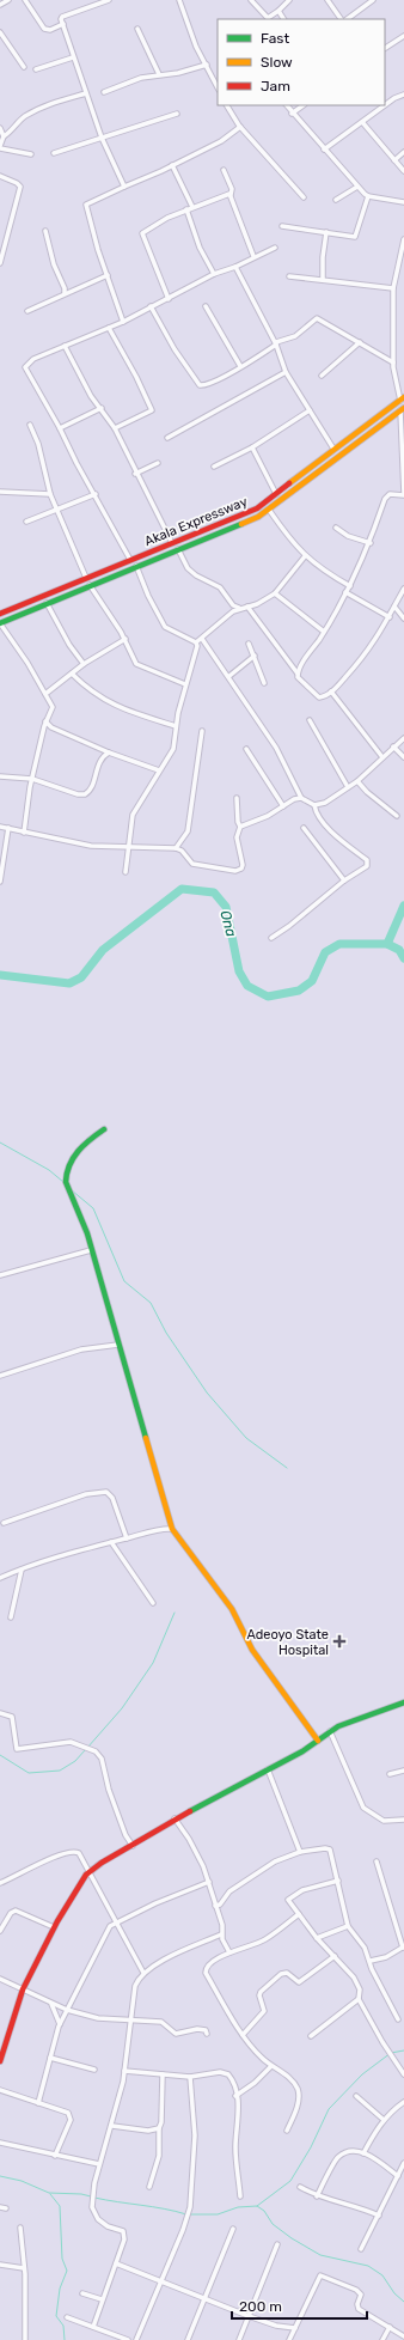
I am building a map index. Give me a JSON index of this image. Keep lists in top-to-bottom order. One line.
{"streets":{"street":["Akala Expressway"]},"water":["Ona"],"places":{"health":["Adeoyo State Hospital"]},"legend":["Fast","Slow","Jam"],"scale_bar":"200 m"}
